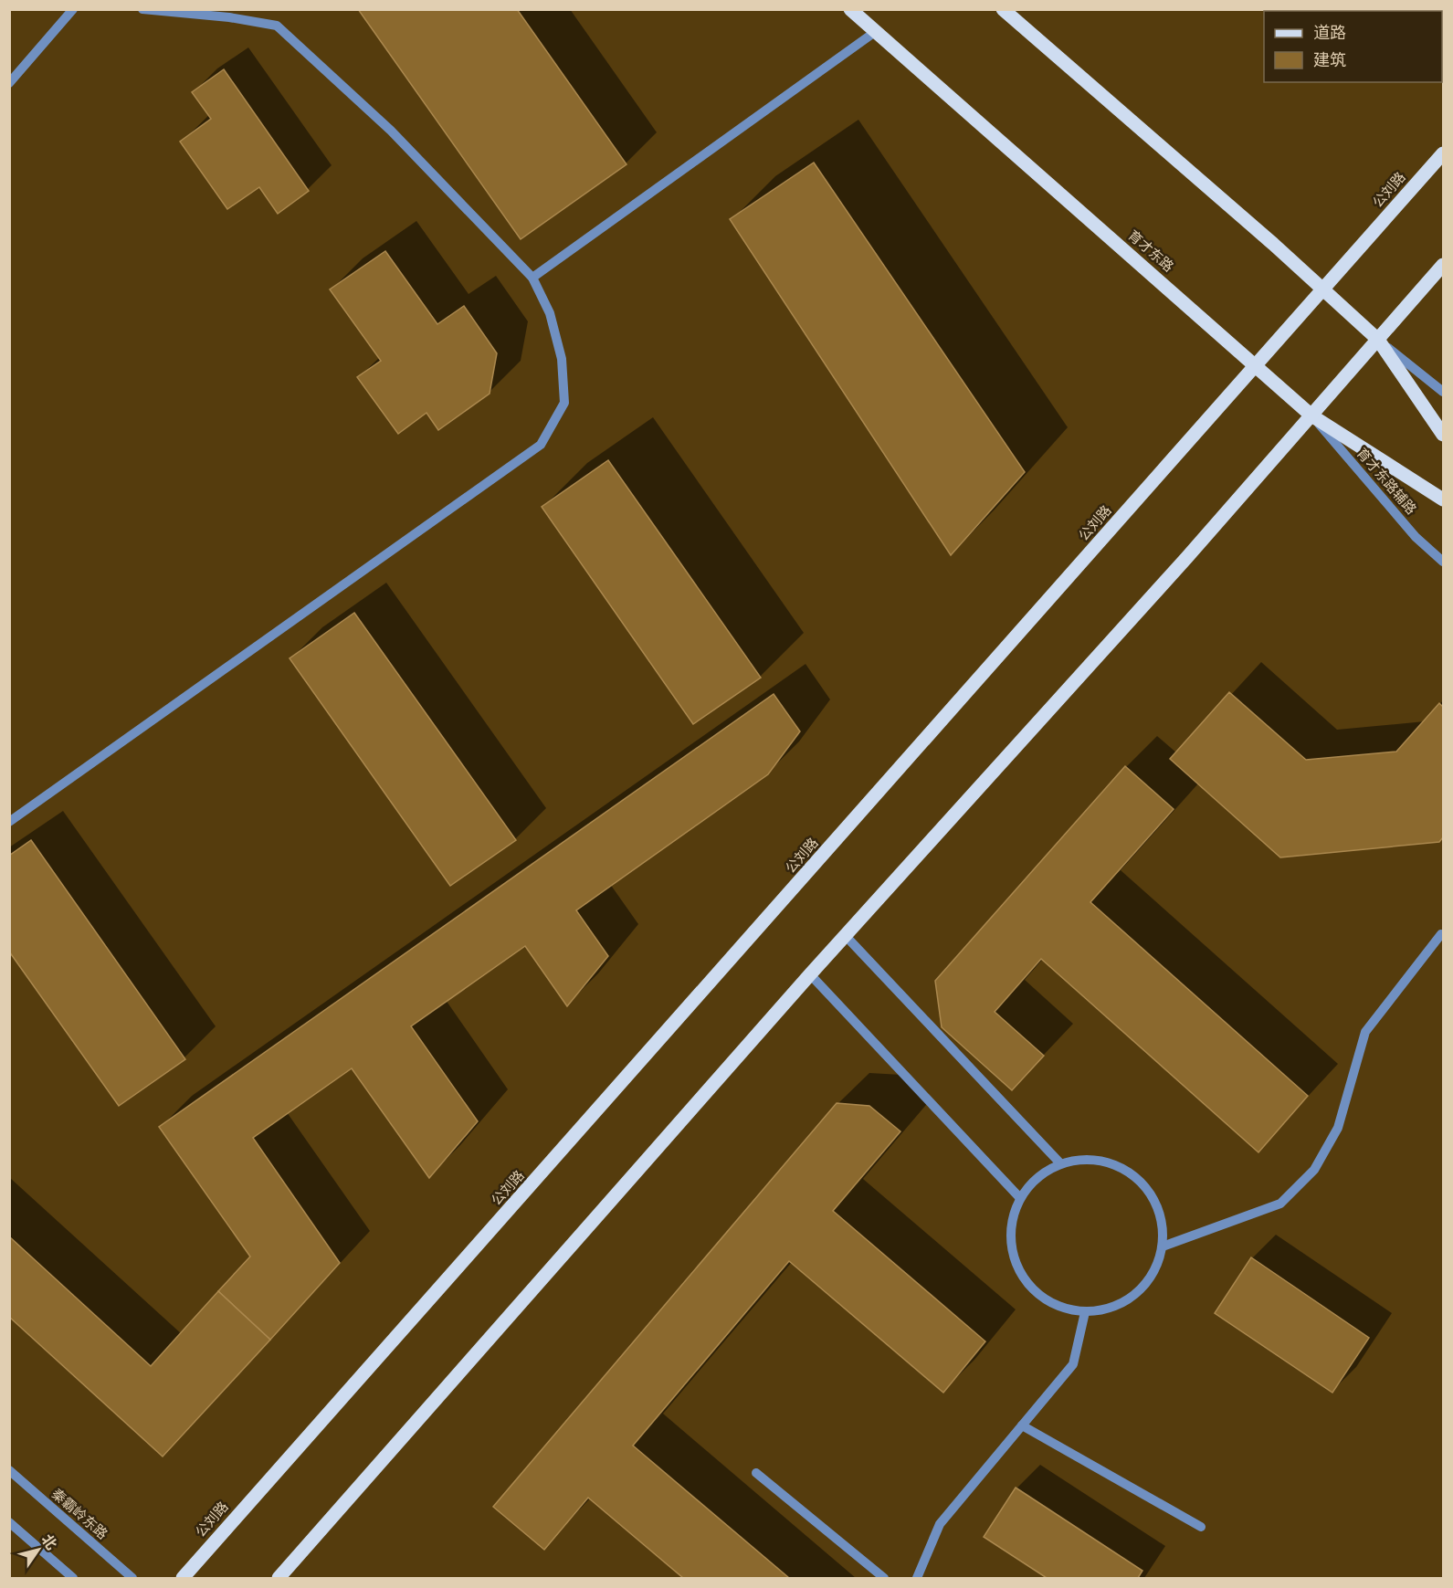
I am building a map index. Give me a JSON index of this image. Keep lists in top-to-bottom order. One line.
{"streets":{"main road":["公刘路","育才东路"],"street":["育才东路辅路","秦霸岭东路"]},"crossings":[["公刘路","育才东路"],["育才东路","育才东路辅路"]],"legend":["道路","建筑"],"north":"top right"}
